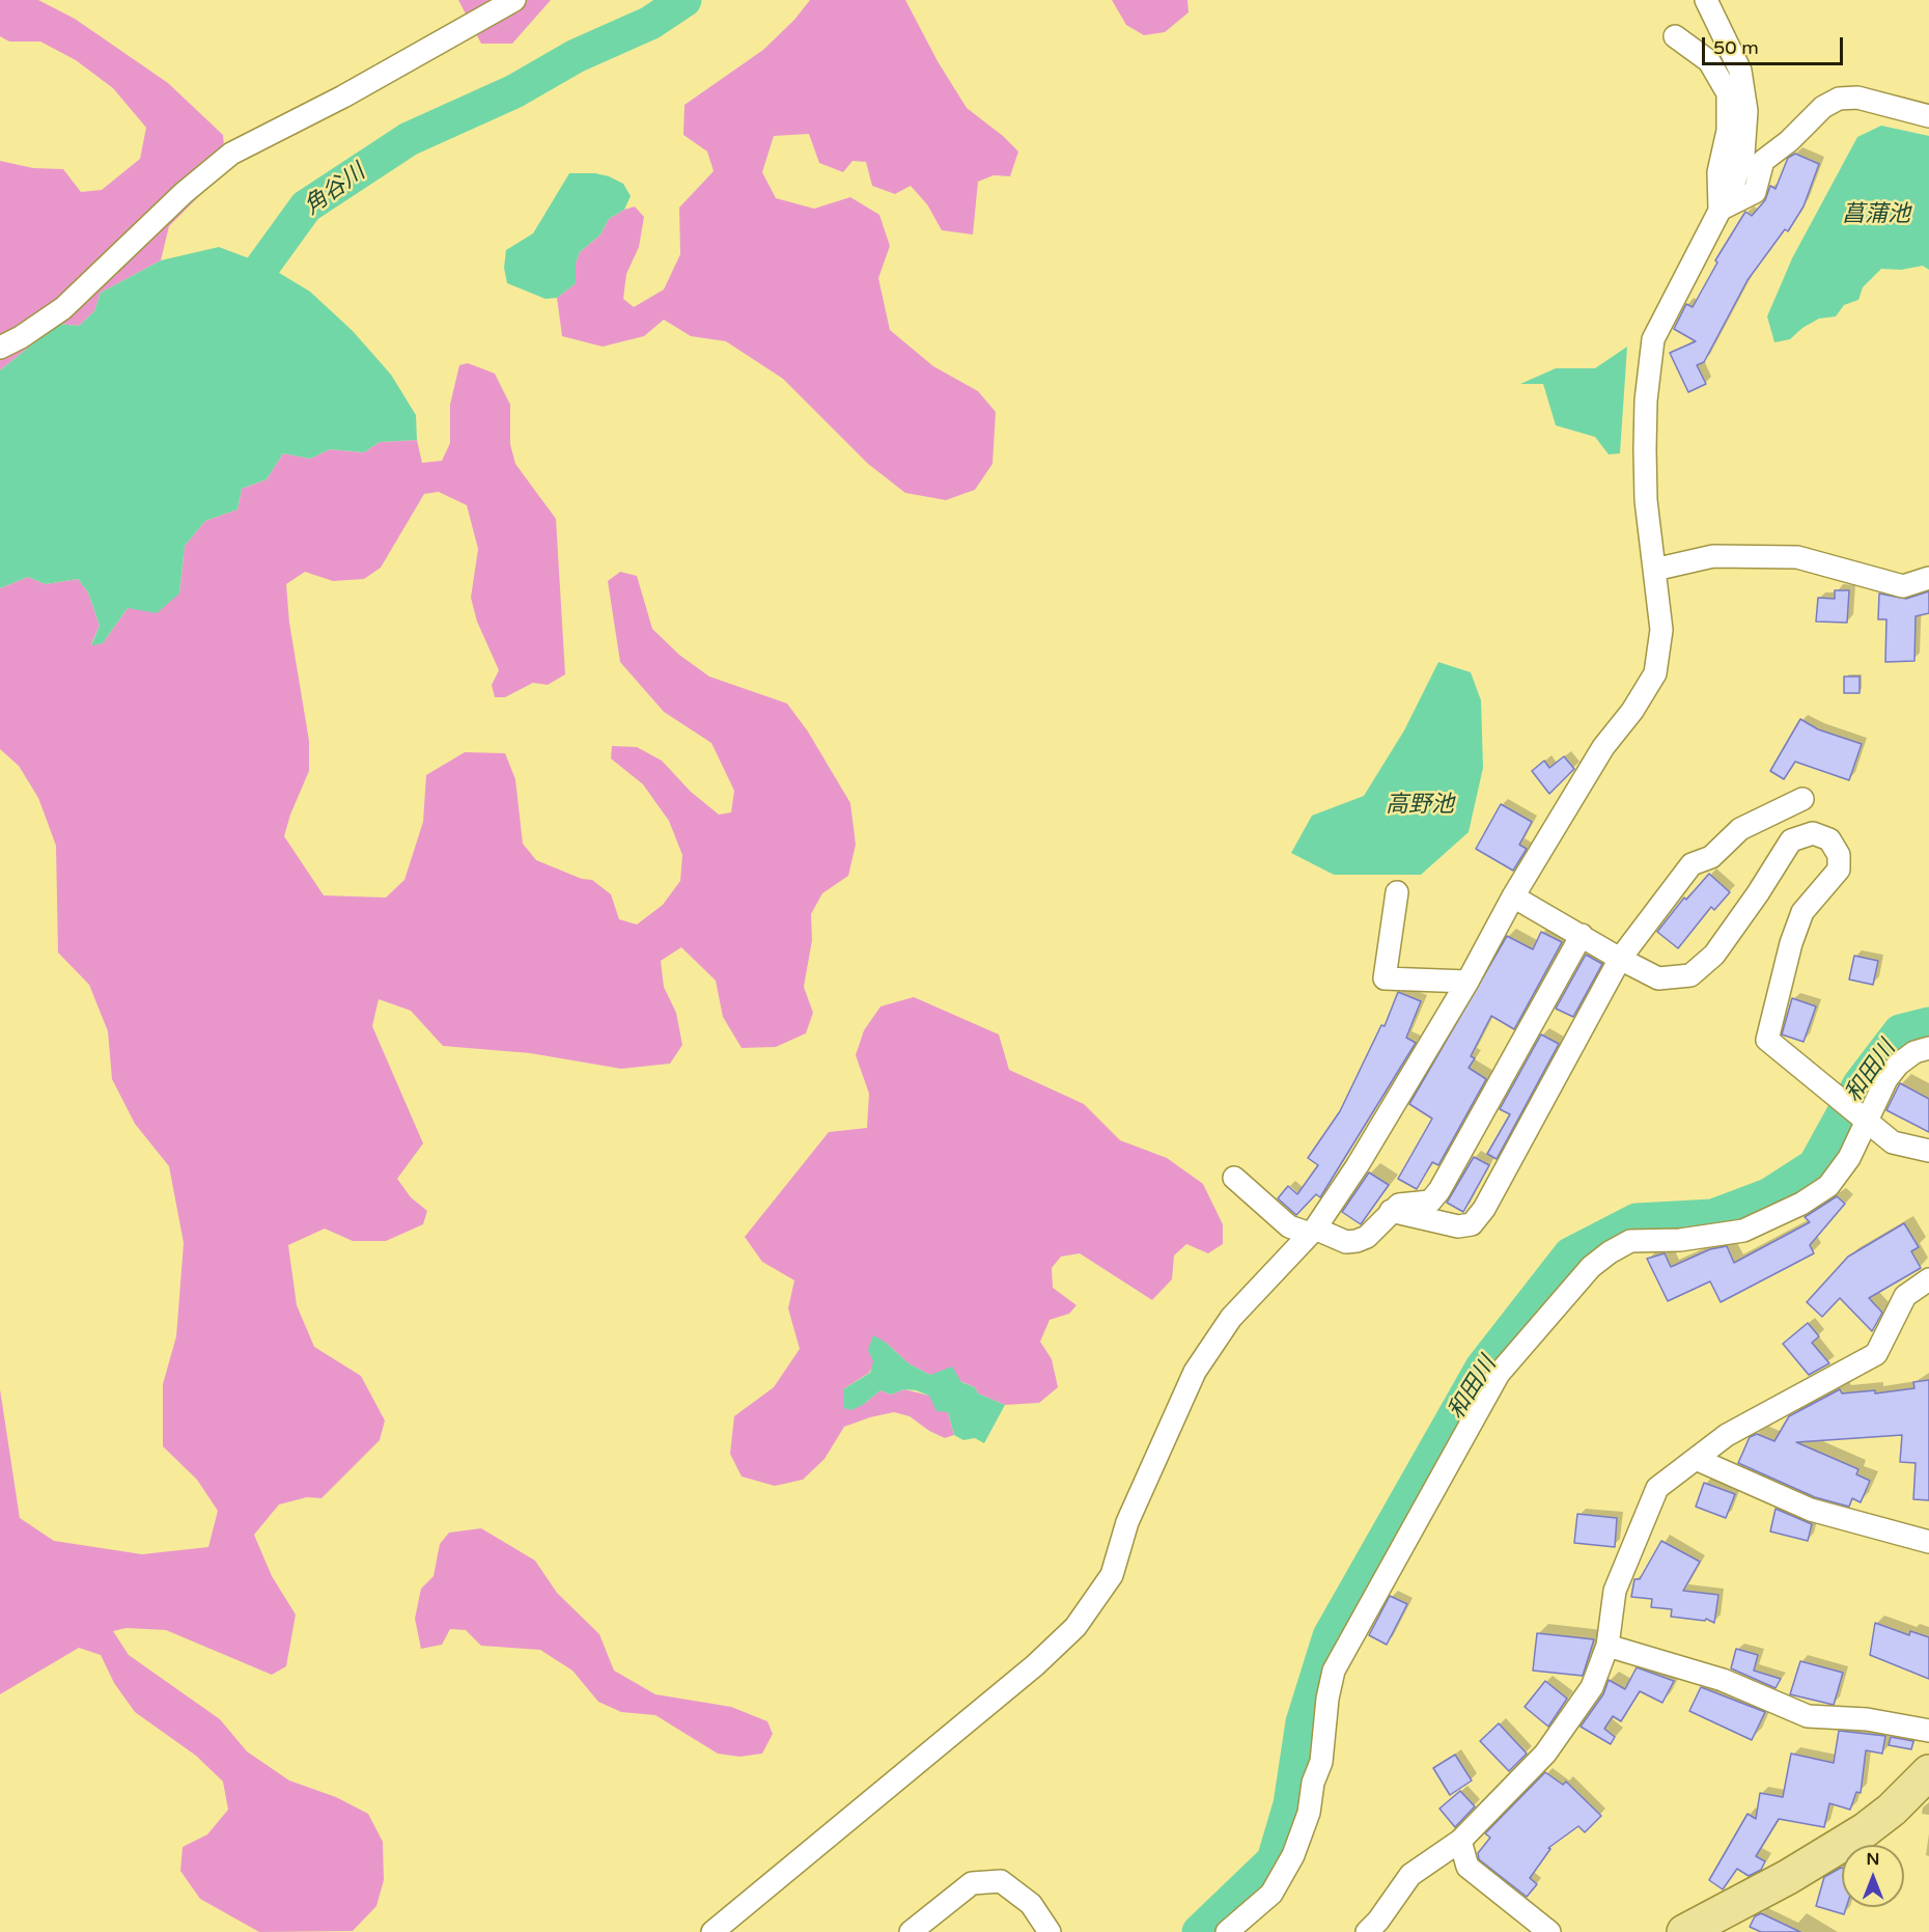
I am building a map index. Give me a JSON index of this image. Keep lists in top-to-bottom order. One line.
{"water":["角谷川","菖蒲池","高野池","和田川"],"scale_bar":"50 m","north":"top"}
